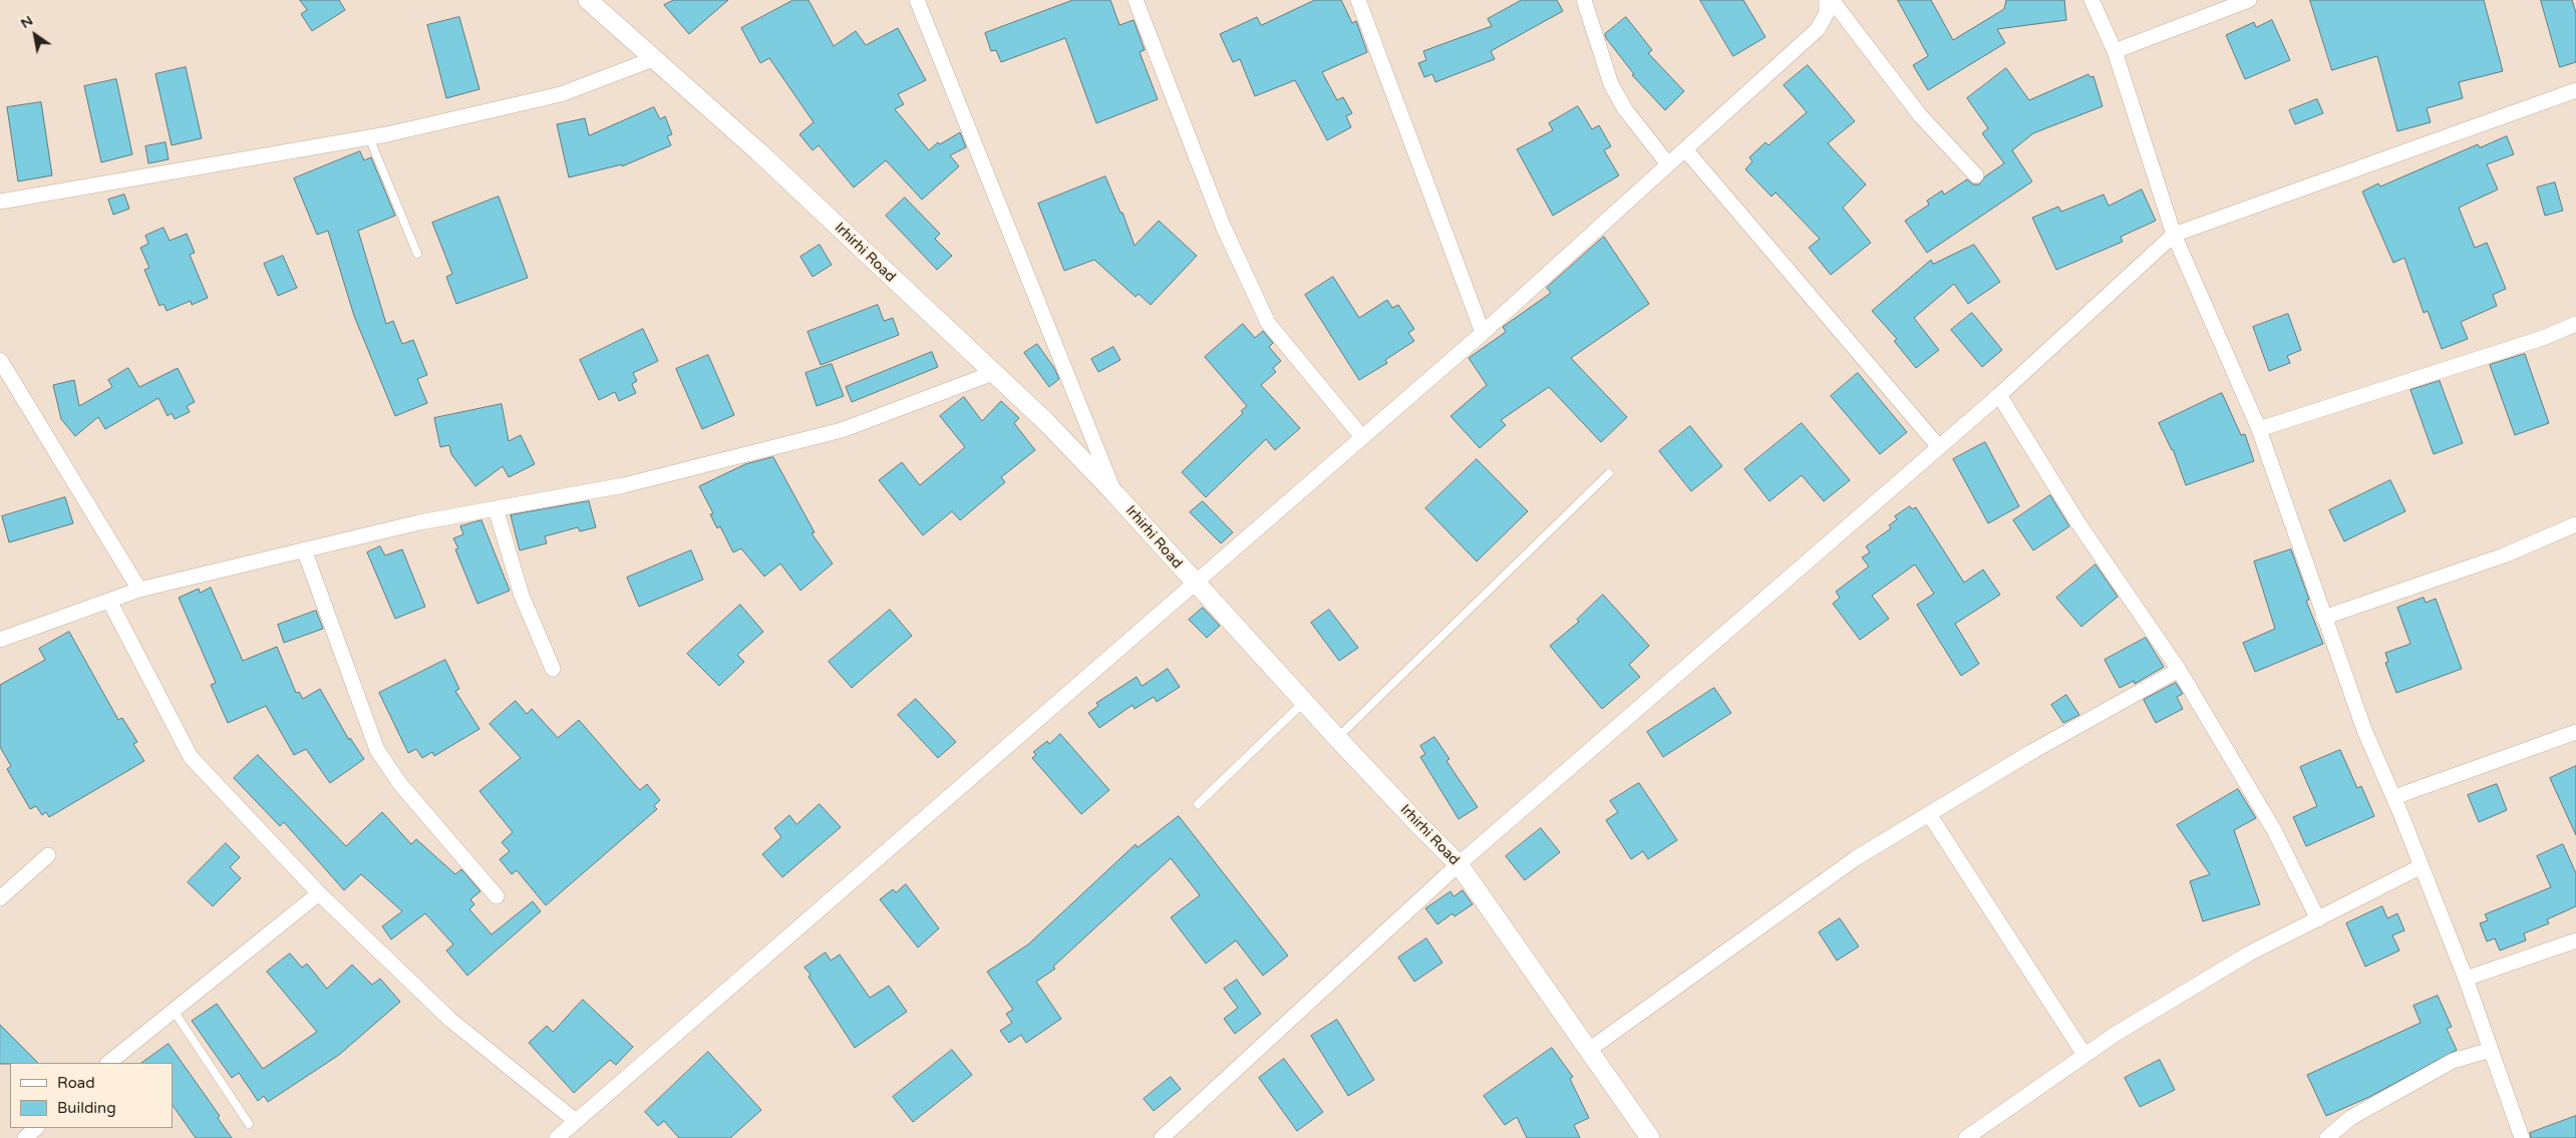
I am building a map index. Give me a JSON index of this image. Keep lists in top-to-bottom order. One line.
{"streets":{"street":["Irhirhi Road"]},"legend":["Road","Building"],"north":"top left"}
